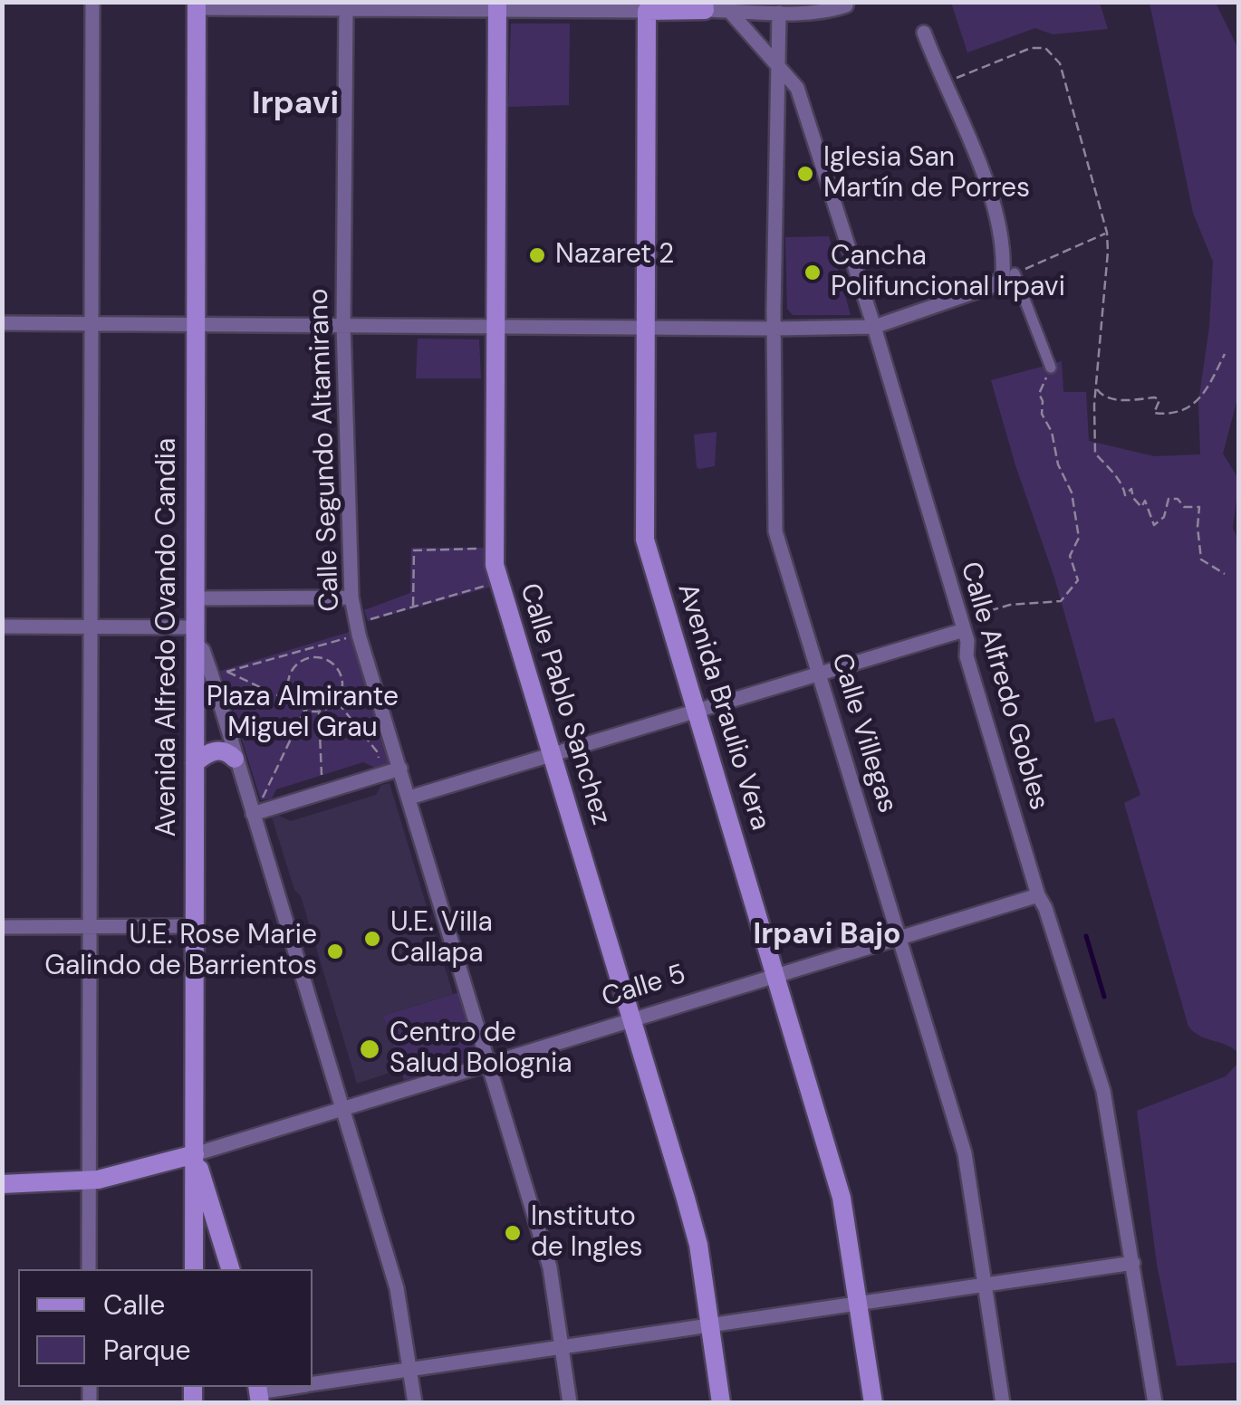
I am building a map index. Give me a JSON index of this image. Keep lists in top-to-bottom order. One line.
{"streets":{"main road":["Avenida Alfredo Ovando Candia","Calle Pablo Sanchez","Avenida Braulio Vera","Calle 5"],"street":["Calle Segundo Altamirano","Calle Alfredo Gobles","Calle Villegas"]},"crossings":[["Calle Segundo Altamirano","Calle 5"],["Avenida Alfredo Ovando Candia","Calle 5"],["Calle Alfredo Gobles","Calle Villegas"],["Calle Alfredo Gobles","Calle 5"],["Calle Pablo Sanchez","Calle 5"],["Avenida Braulio Vera","Calle 5"],["Calle Villegas","Calle 5"]],"districts":["Irpavi","Irpavi Bajo"],"parks":["Plaza Almirante Miguel Grau"],"places":["Iglesia San Martín de Porres","Nazaret 2","Cancha Polifuncional Irpavi","U.E. Villa Callapa","U.E. Rose Marie Galindo de Barrientos","Centro de Salud Bolognia","Instituto de Ingles"],"legend":["Calle","Parque"]}
